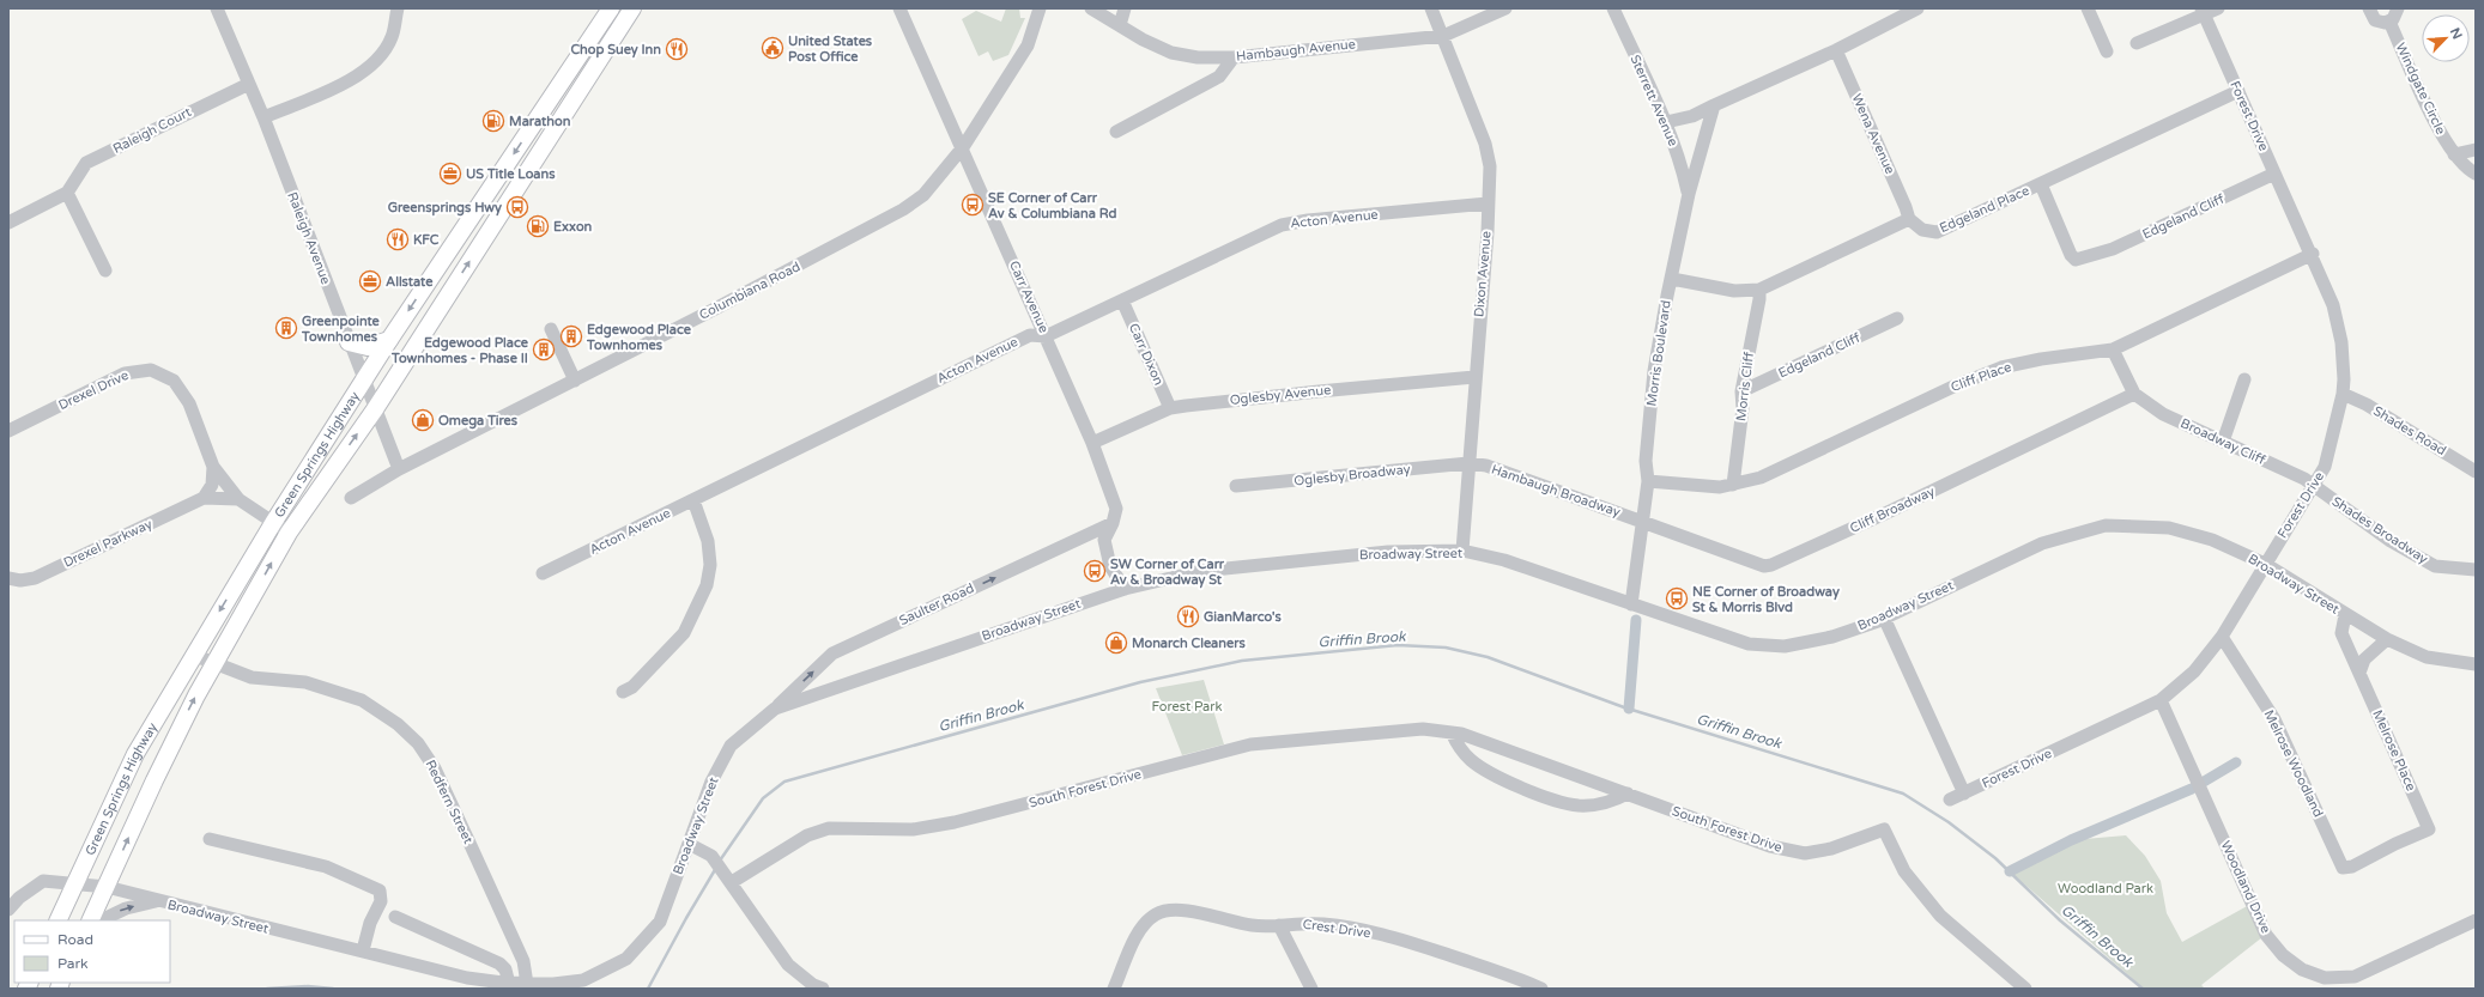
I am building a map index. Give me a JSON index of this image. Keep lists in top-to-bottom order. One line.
{"streets":{"main road":["Green Springs Highway"],"street":["Hambaugh Avenue","Windgate Circle","Sterrett Avenue","Forest Drive","Raleigh Court","Wena Avenue","Edgeland Place","Edgeland Cliff","Acton Avenue","Raleigh Avenue","Dixon Avenue","Columbiana Road","Carr Avenue","Morris Boulevard","Carr Dixon","Cliff Place","Morris Cliff","Drexel Drive","Oglesby Avenue","Shades Road","Broadway Cliff","Oglesby Broadway","Hambaugh Broadway","Cliff Broadway","Shades Broadway","Drexel Parkway","Broadway Street","Saulter Road","Melrose Place","Melrose Woodland","South Forest Drive","Redfern Street","Woodland Drive","Crest Drive"]},"crossings":[["Hambaugh Avenue","Dixon Avenue"],["Sterrett Avenue","Morris Boulevard"],["Forest Drive","Edgeland Place"],["Forest Drive","Edgeland Cliff"],["Forest Drive","Cliff Place"],["Forest Drive","Shades Road"],["Forest Drive","Broadway Cliff"],["Forest Drive","Shades Broadway"],["Forest Drive","Broadway Street"],["Forest Drive","Melrose Woodland"],["Forest Drive","Woodland Drive"],["Raleigh Court","Raleigh Avenue"],["Wena Avenue","Edgeland Place"],["Edgeland Place","Edgeland Cliff"],["Edgeland Cliff","Morris Cliff"],["Acton Avenue","Dixon Avenue"],["Acton Avenue","Carr Avenue"],["Acton Avenue","Carr Dixon"],["Raleigh Avenue","Columbiana Road"],["Raleigh Avenue","Green Springs Highway"],["Dixon Avenue","Oglesby Avenue"],["Dixon Avenue","Oglesby Broadway"],["Dixon Avenue","Hambaugh Broadway"],["Dixon Avenue","Broadway Street"],["Columbiana Road","Carr Avenue"],["Carr Avenue","Oglesby Avenue"],["Carr Avenue","Broadway Street"],["Carr Avenue","Saulter Road"],["Morris Boulevard","Cliff Place"],["Morris Boulevard","Hambaugh Broadway"],["Morris Boulevard","Cliff Broadway"],["Morris Boulevard","Broadway Street"],["Carr Dixon","Oglesby Avenue"],["Cliff Place","Morris Cliff"],["Drexel Drive","Drexel Parkway"],["Broadway Cliff","Cliff Broadway"],["Broadway Cliff","Shades Broadway"],["Green Springs Highway","Broadway Street"],["Green Springs Highway","Redfern Street"],["Oglesby Broadway","Hambaugh Broadway"],["Hambaugh Broadway","Cliff Broadway"],["Broadway Street","Saulter Road"],["Broadway Street","Melrose Place"],["Broadway Street","Redfern Street"],["Melrose Place","Melrose Woodland"]],"one_way":["Saulter Road"],"water":["Griffin Brook"],"parks":["Forest Park","Woodland Park"],"places":{"public building":["United States Post Office"],"restaurant":["Chop Suey Inn","KFC","GianMarco's"],"fuel station":["Marathon","Exxon"],"office":["US Title Loans","Allstate"],"bus stop":["SE Corner of Carr Av & Columbiana Rd","Greensprings Hwy","SW Corner of Carr Av & Broadway St","NE Corner of Broadway St & Morris Blvd"],"building":["Greenpointe Townhomes","Edgewood Place Townhomes","Edgewood Place Townhomes - Phase II"],"shop":["Omega Tires","Monarch Cleaners"]},"legend":["Road","Park"],"north":"top right"}
